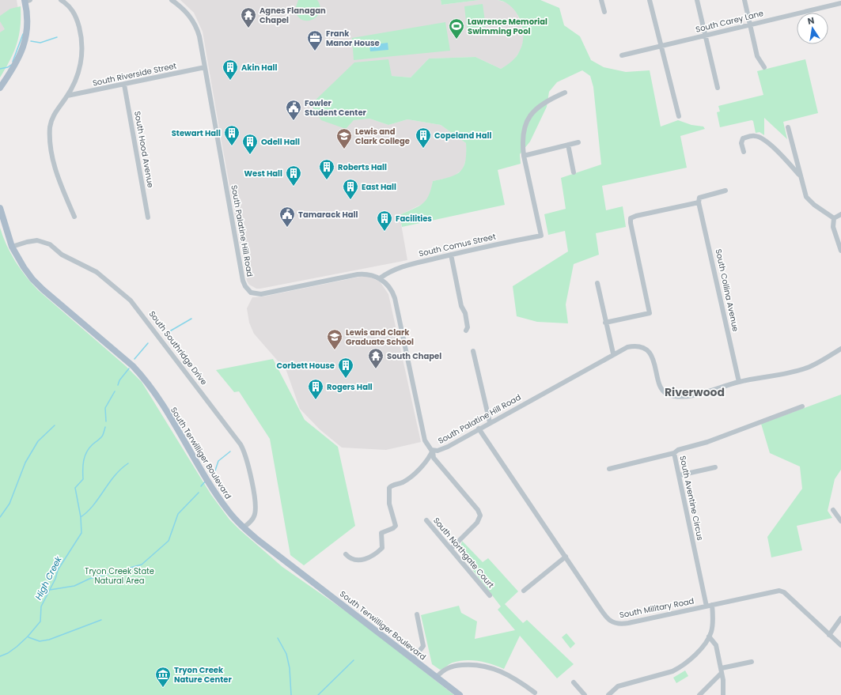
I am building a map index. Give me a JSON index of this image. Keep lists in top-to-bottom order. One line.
{"streets":{"main road":["South Terwilliger Boulevard"],"street":["South Carey Lane","South Riverside Street","South Hood Avenue","South Palatine Hill Road","South Comus Street","South Collina Avenue","South Southridge Drive","South Aventine Circus","South Northgate Court","South Military Road"]},"crossings":[["South Riverside Street","South Hood Avenue"],["South Riverside Street","South Palatine Hill Road"],["South Palatine Hill Road","South Comus Street"],["South Palatine Hill Road","South Collina Avenue"],["South Palatine Hill Road","South Military Road"],["South Southridge Drive","South Terwilliger Boulevard"],["South Aventine Circus","South Military Road"]],"districts":["Riverwood"],"water":["High Creek"],"parks":["Tryon Creek State Natural Area"],"places":{"temple":["Agnes Flanagan Chapel","South Chapel"],"sports":["Lawrence Memorial Swimming Pool"],"office":["Frank Manor House"],"building":["Akin Hall","Stewart Hall","Copeland Hall","Odell Hall","Roberts Hall","West Hall","East Hall","Facilities","Corbett House","Rogers Hall"],"public building":["Fowler Student Center","Tamarack Hall"],"school or university":["Lewis and Clark College","Lewis and Clark Graduate School"],"museum":["Tryon Creek Nature Center"]},"north":"top"}
